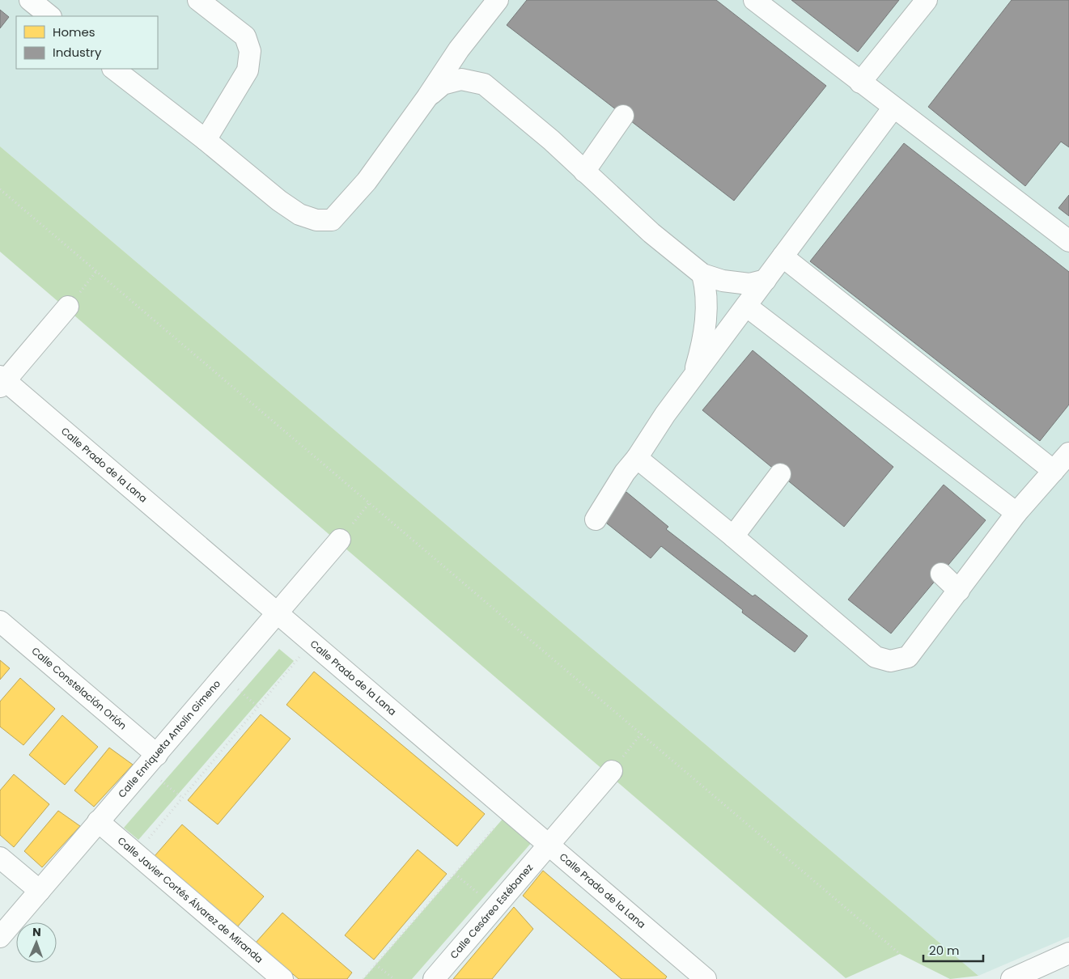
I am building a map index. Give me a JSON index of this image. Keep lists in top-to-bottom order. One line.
{"streets":{"street":["Calle Prado de la Lana","Calle Constelación Orión","Calle Enriqueta Antolín Gimeno","Calle Javier Cortés Álvarez de Miranda","Calle Cesáreo Estébanez"]},"crossings":[["Calle Prado de la Lana","Calle Enriqueta Antolín Gimeno"],["Calle Prado de la Lana","Calle Cesáreo Estébanez"],["Calle Constelación Orión","Calle Enriqueta Antolín Gimeno"],["Calle Enriqueta Antolín Gimeno","Calle Javier Cortés Álvarez de Miranda"]],"legend":["Homes","Industry"],"scale_bar":"20 m","north":"top"}
